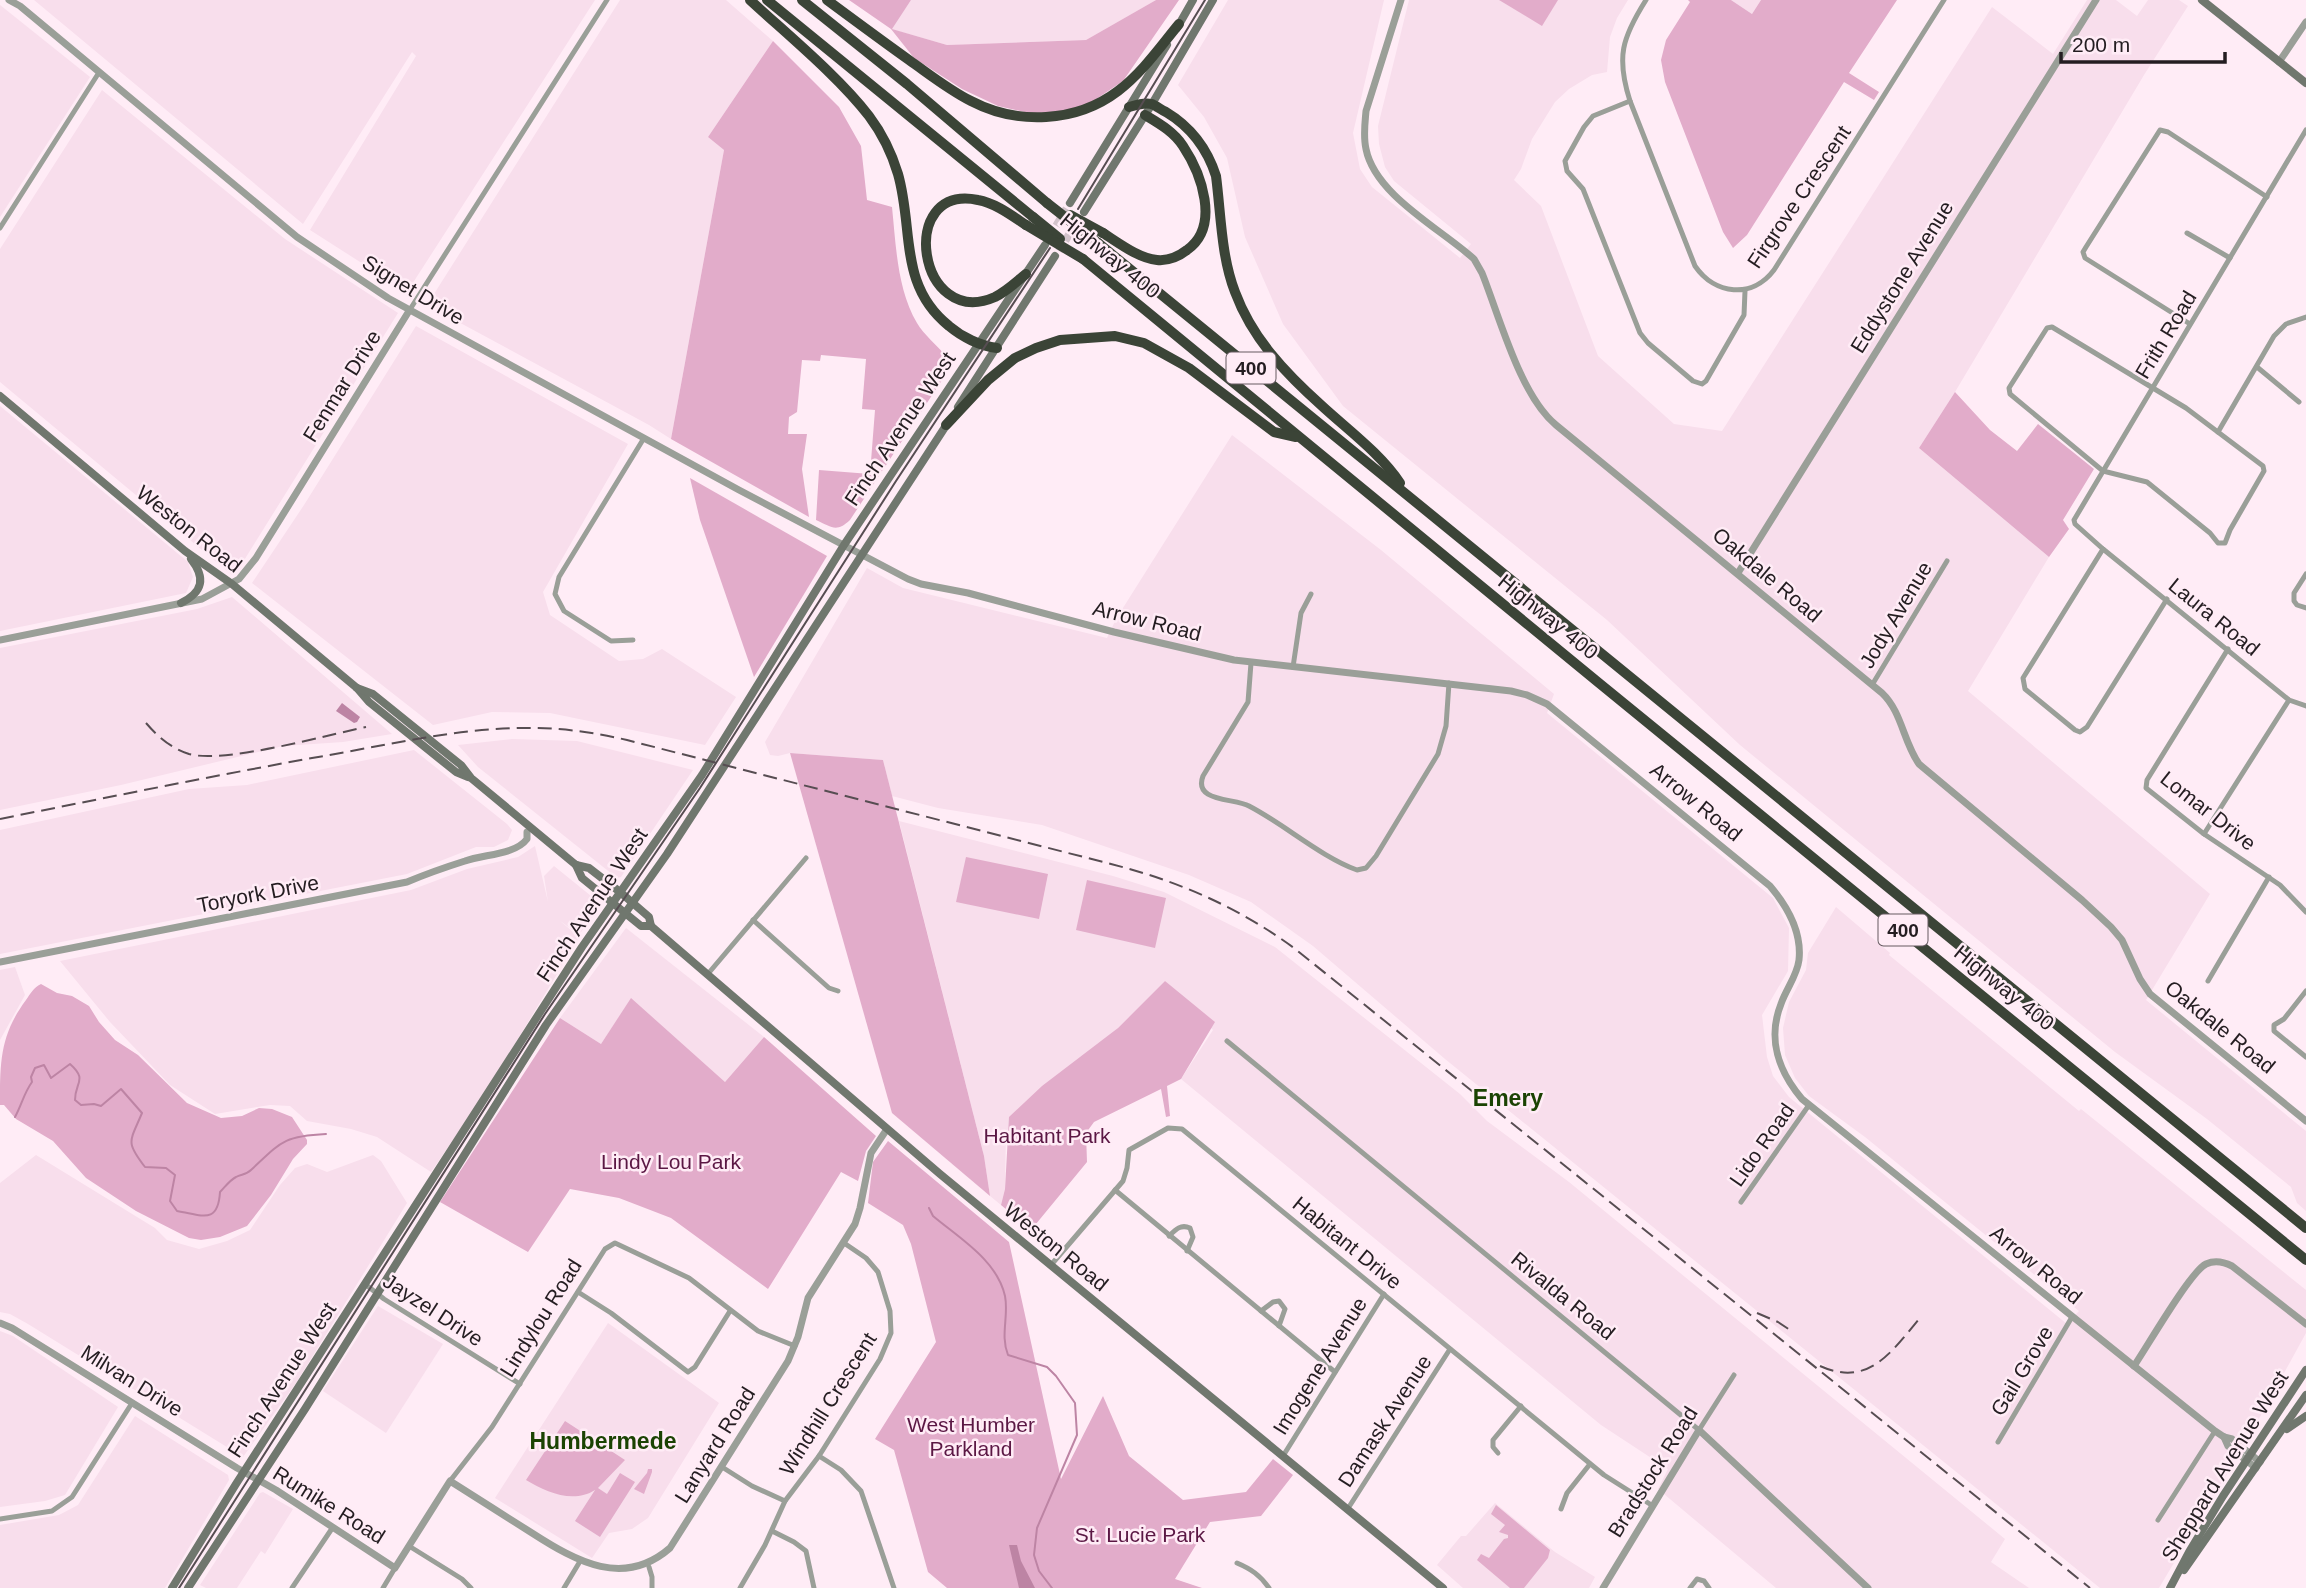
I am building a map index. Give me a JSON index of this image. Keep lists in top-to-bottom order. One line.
{"streets":{"highway":["Highway 400","400"],"main road":["Finch Avenue West","Weston Road","Sheppard Avenue West"],"street":["Firgrove Crescent","Eddystone Avenue","Signet Drive","Frith Road","Fenmar Drive","Oakdale Road","Jody Avenue","Laura Road","Arrow Road","Lomar Drive","Toryork Drive","Lido Road","Habitant Drive","Rivalda Road","Jayzel Drive","Lindylou Road","Imogene Avenue","Gail Grove","Milvan Drive","Windhill Crescent","Damask Avenue","Lanyard Road","Bradstock Road","Rumike Road"]},"crossings":[["Eddystone Avenue","Oakdale Road"],["Signet Drive","Fenmar Drive"],["Signet Drive","Finch Avenue West"],["Signet Drive","Arrow Road"],["Frith Road","Laura Road"],["Fenmar Drive","Weston Road"],["Finch Avenue West","Weston Road"],["Finch Avenue West","Arrow Road"],["Finch Avenue West","Jayzel Drive"],["Finch Avenue West","Milvan Drive"],["Finch Avenue West","Rumike Road"],["Weston Road","Toryork Drive"],["Weston Road","Habitant Drive"],["Weston Road","Imogene Avenue"],["Weston Road","Damask Avenue"],["Weston Road","Lanyard Road"],["Oakdale Road","Jody Avenue"],["Laura Road","Lomar Drive"],["Arrow Road","Lido Road"],["Arrow Road","Gail Grove"],["Arrow Road","Sheppard Avenue West"],["Habitant Drive","Imogene Avenue"],["Habitant Drive","Damask Avenue"],["Habitant Drive","Bradstock Road"],["Rivalda Road","Bradstock Road"],["Jayzel Drive","Lindylou Road"],["Lindylou Road","Lanyard Road"],["Lindylou Road","Rumike Road"],["Milvan Drive","Rumike Road"],["Windhill Crescent","Lanyard Road"]],"districts":["Emery","Humbermede"],"parks":["Habitant Park","Lindy Lou Park","West Humber Parkland","St. Lucie Park"],"scale_bar":"200 m"}
